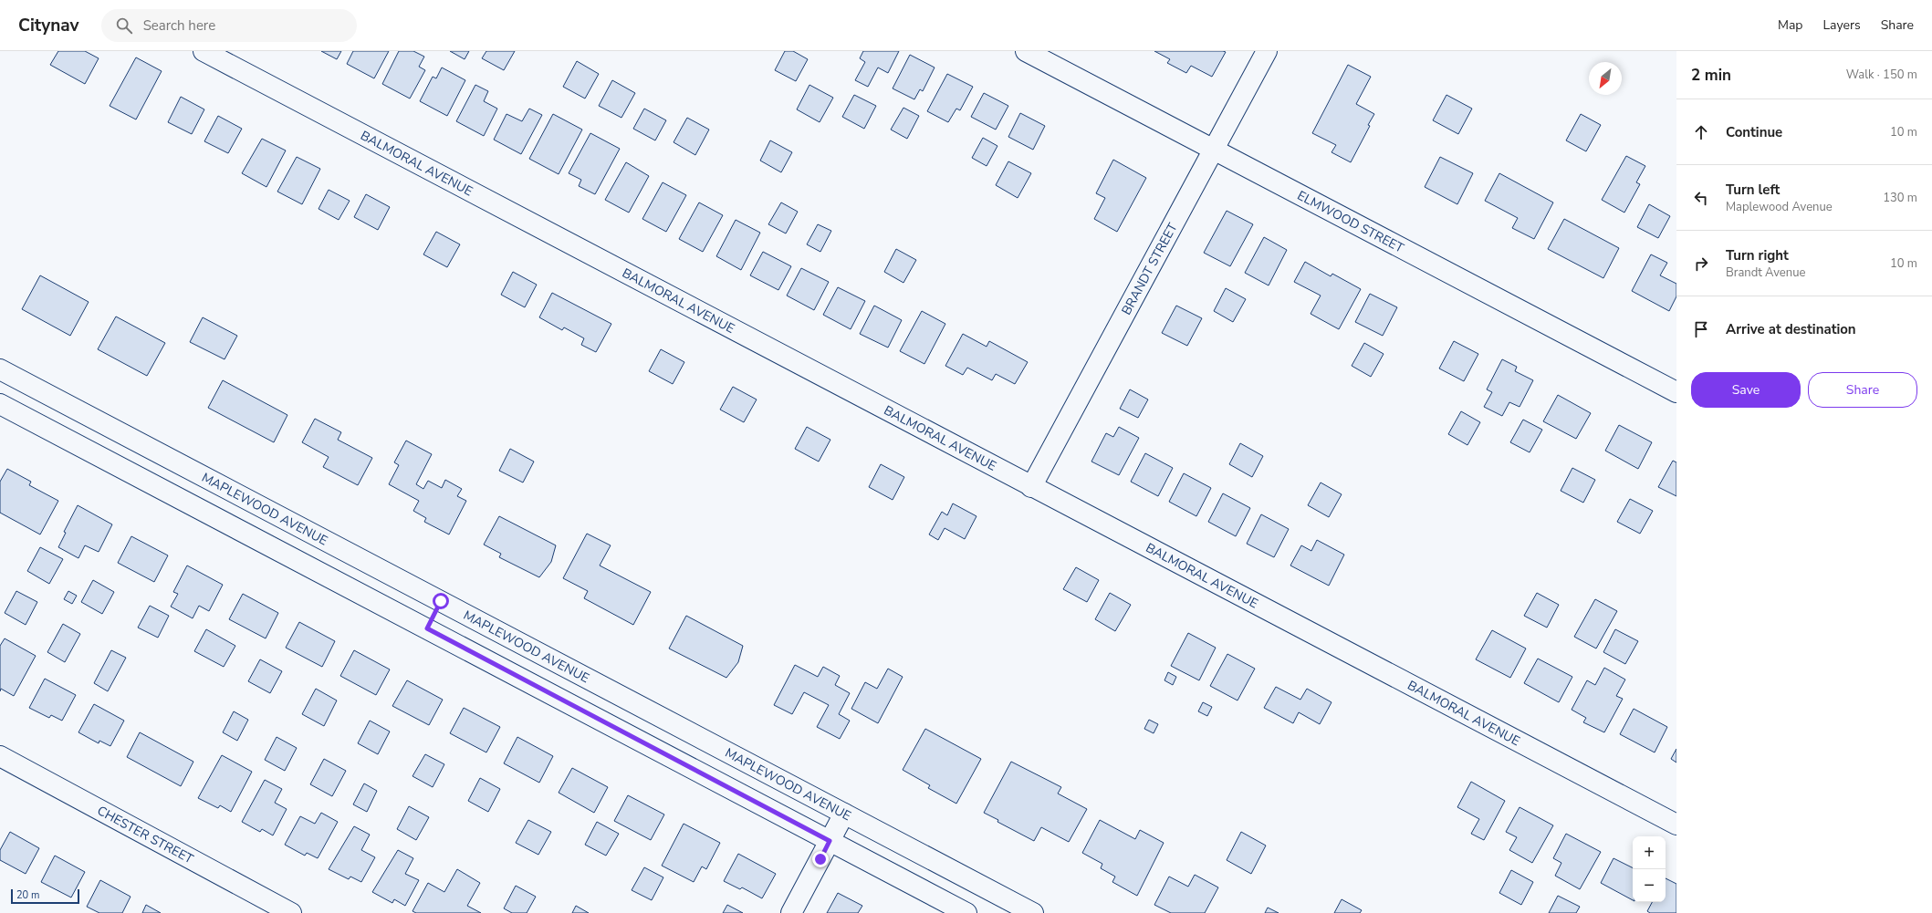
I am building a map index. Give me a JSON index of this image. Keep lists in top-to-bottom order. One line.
{"streets":{"street":["BALMORAL AVENUE","ELMWOOD STREET","BRANDT STREET","MAPLEWOOD AVENUE","CHESTER STREET"]},"crossings":[["BALMORAL AVENUE","BRANDT STREET"],["ELMWOOD STREET","BRANDT STREET"]],"scale_bar":"20 m","north":"bottom left","page":{"header":"Citynav","search":"Search here","nav":["Map","Layers","Share"],"heading":["2 min","Walk · 150 m"],"list":[["Continue","10 m"],["Turn left","Maplewood Avenue","130 m"],["Turn right","Brandt Avenue","10 m"],"Arrive at destination"],"buttons":["Save","Share"],"map_buttons":["+","−"],"scale":"20 m"}}
